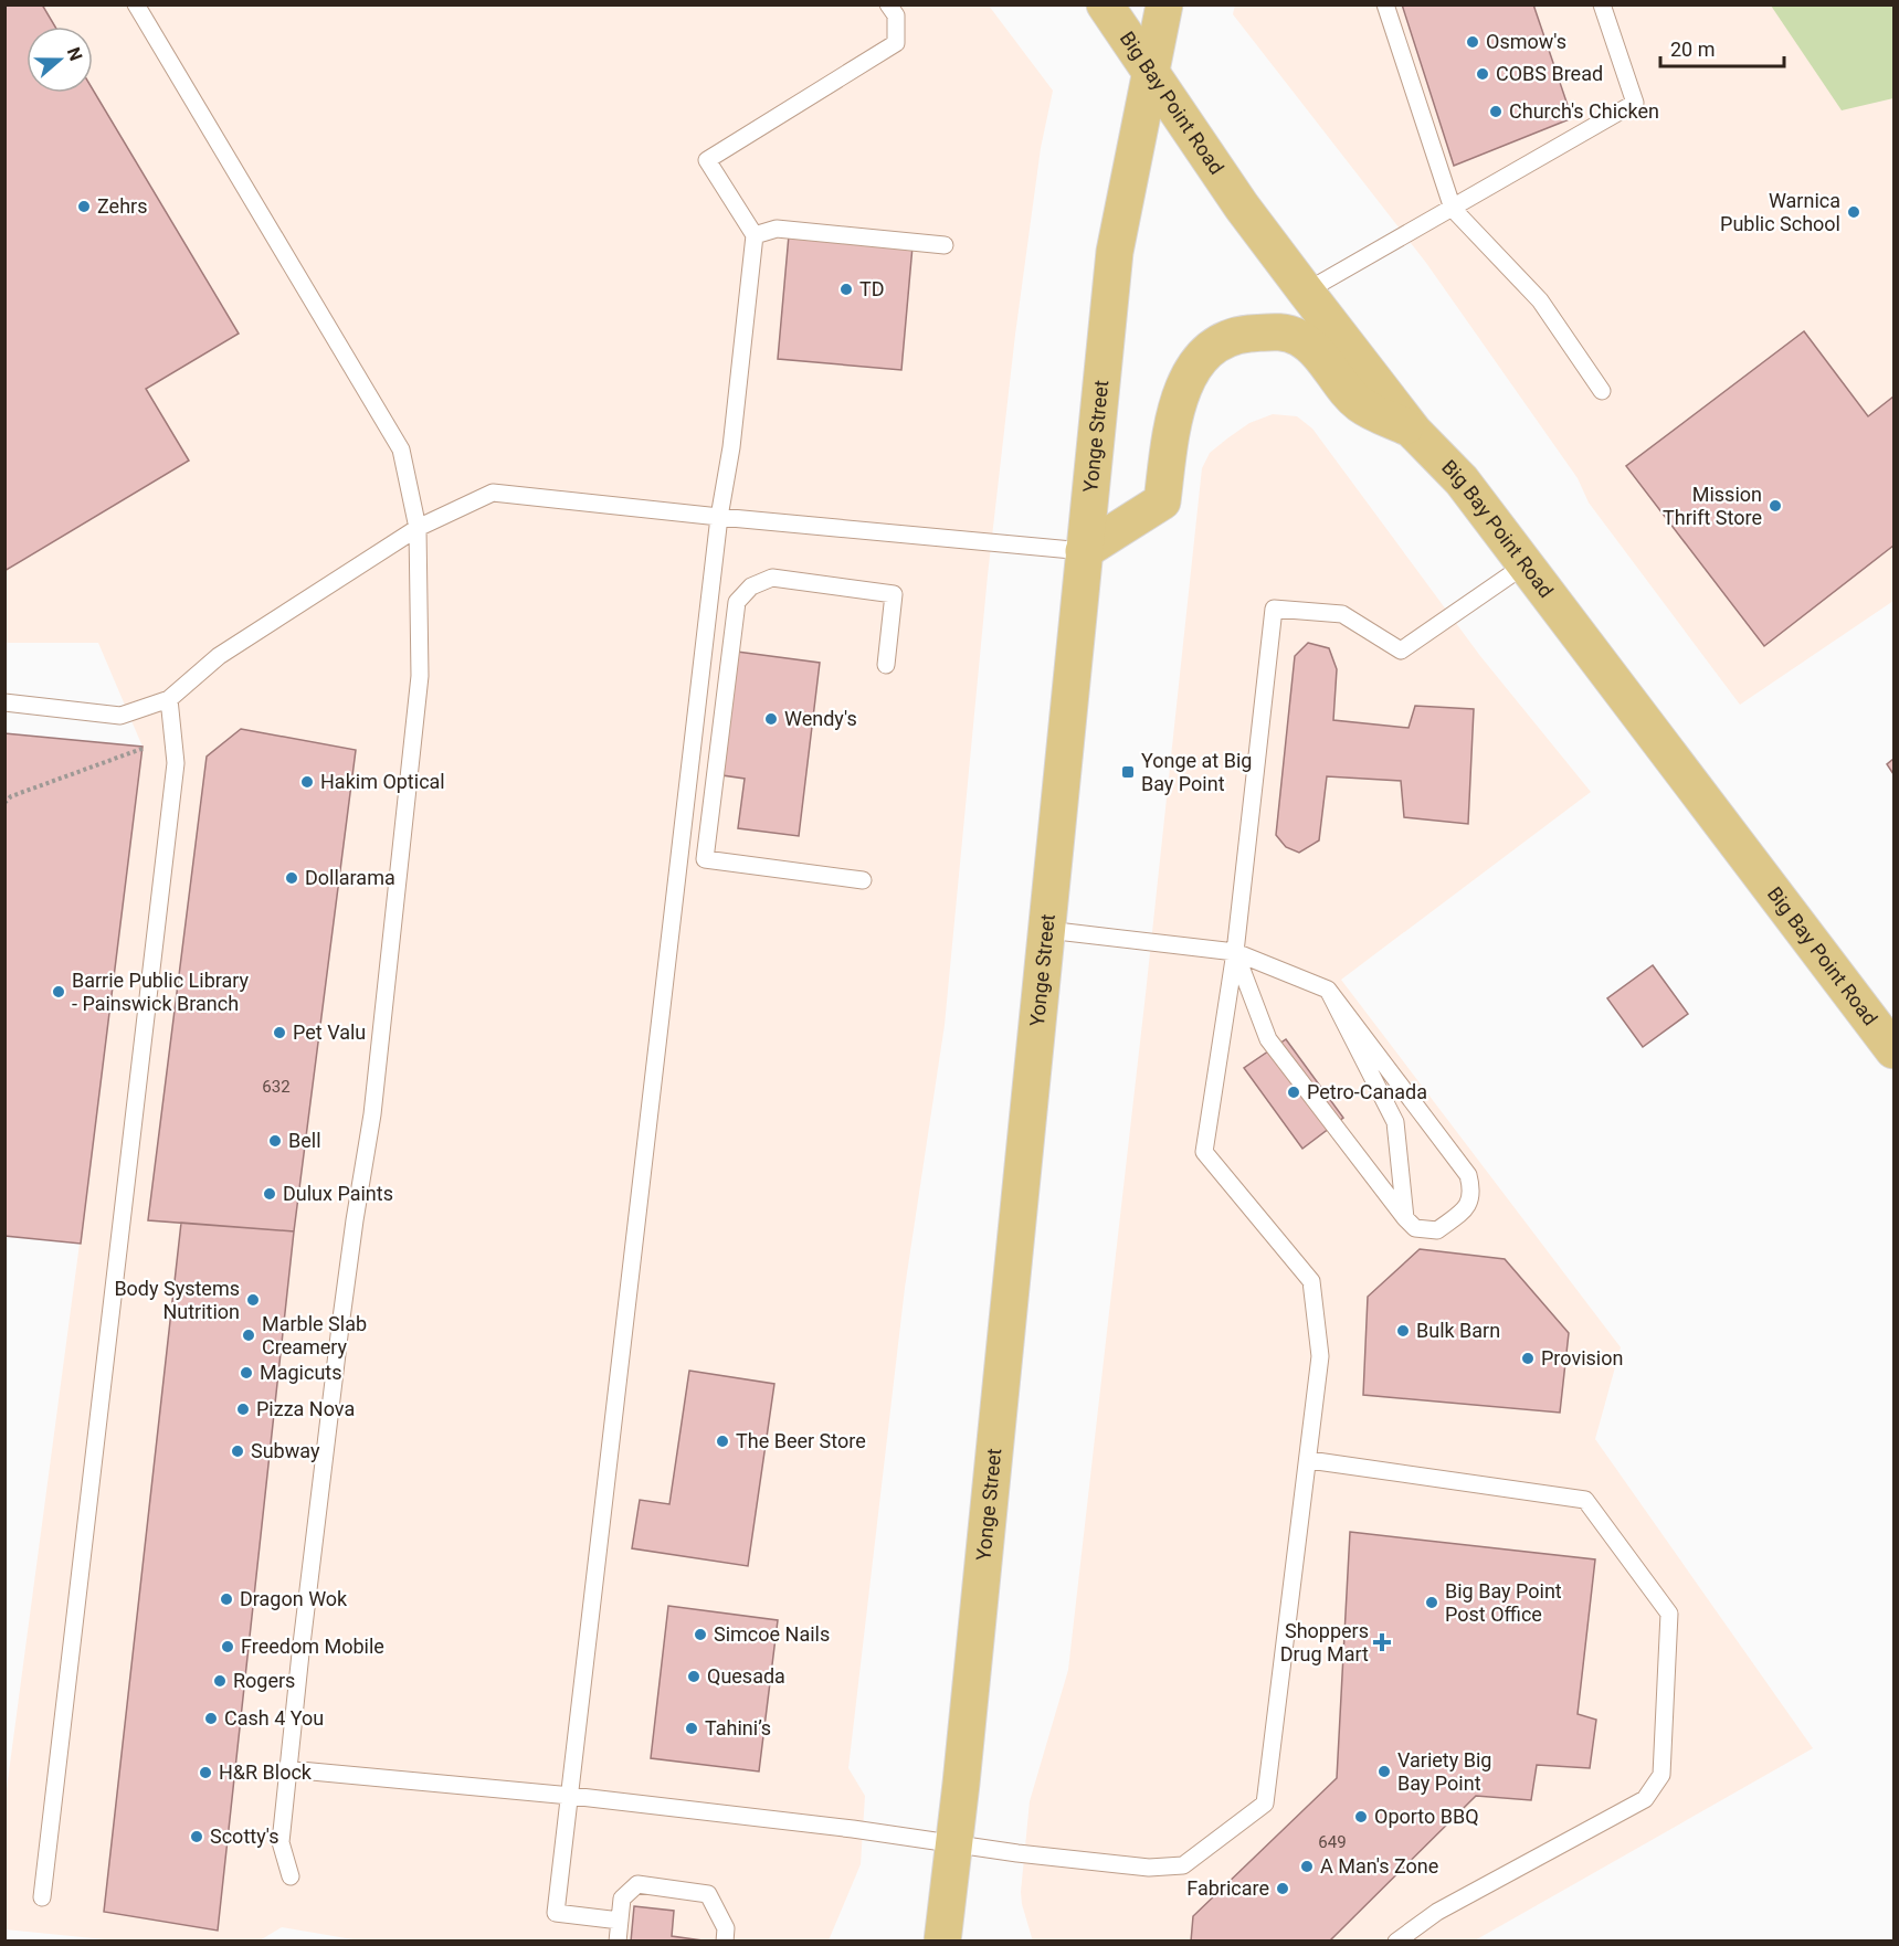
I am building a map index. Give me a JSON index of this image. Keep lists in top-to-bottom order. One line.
{"streets":{"main road":["Big Bay Point Road","Yonge Street"]},"crossings":[["Big Bay Point Road","Yonge Street"]],"places":{"other":["Osmow's","COBS Bread","Church's Chicken","Zehrs","Warnica Public School","TD","Mission Thrift Store","Wendy's","Hakim Optical","Dollarama","Barrie Public Library - Painswick Branch","Pet Valu","Petro-Canada","Bell","Dulux Paints","Body Systems Nutrition","Bulk Barn","Marble Slab Creamery","Provision","Magicuts","Pizza Nova","The Beer Store","Subway","Dragon Wok","Big Bay Point Post Office","Simcoe Nails","Freedom Mobile","Quesada","Rogers","Cash 4 You","Tahini’s","Variety Big Bay Point","H&R Block","Oporto BBQ","Scotty's","A Man's Zone","Fabricare"],"transit":["Yonge at Big Bay Point"],"health":["Shoppers Drug Mart"]},"house_numbers":["632","649"],"scale_bar":"20 m","north":"right"}
